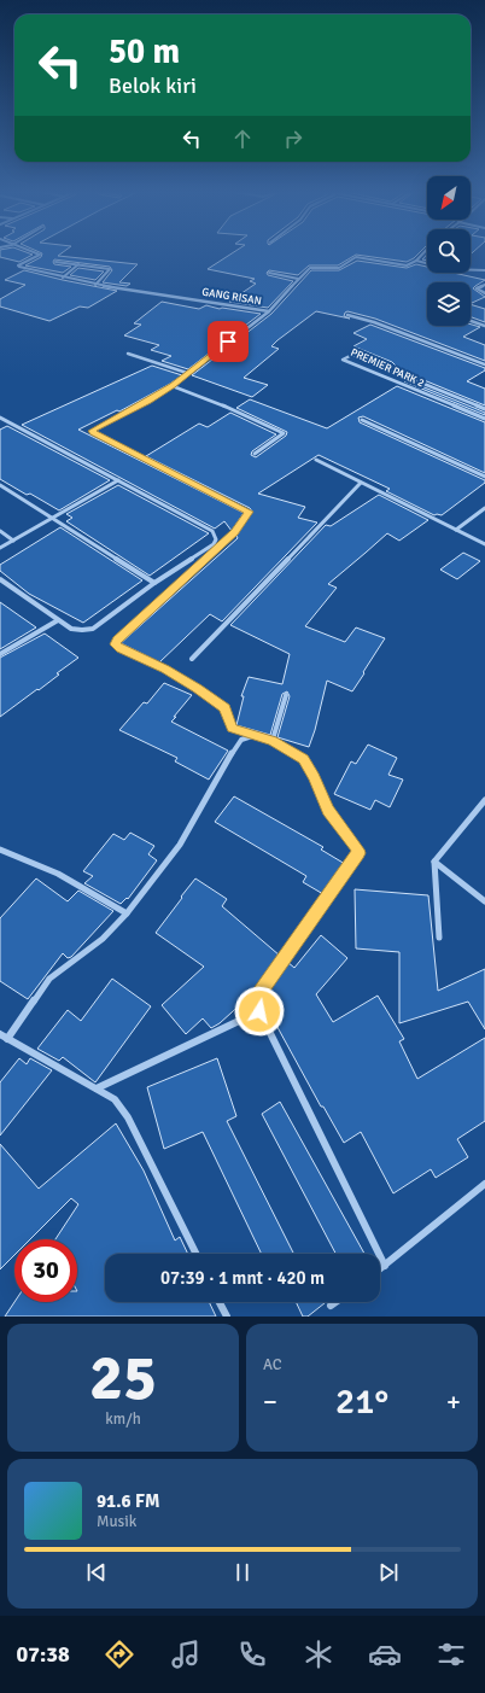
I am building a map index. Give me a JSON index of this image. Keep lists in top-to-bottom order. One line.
{"streets":{"street":["GANG RISAN","PREMIER PARK 2"]},"north":"bottom left","page":{"turn":["50 m","Belok kiri"],"limit":"30","trip":"07:39 · 1 mnt · 420 m","tile":[["25","km/h"],"AC"],"heat":["−","21°","+"],"song":["91.6 FM","Musik"],"tabs":"07:38"}}
